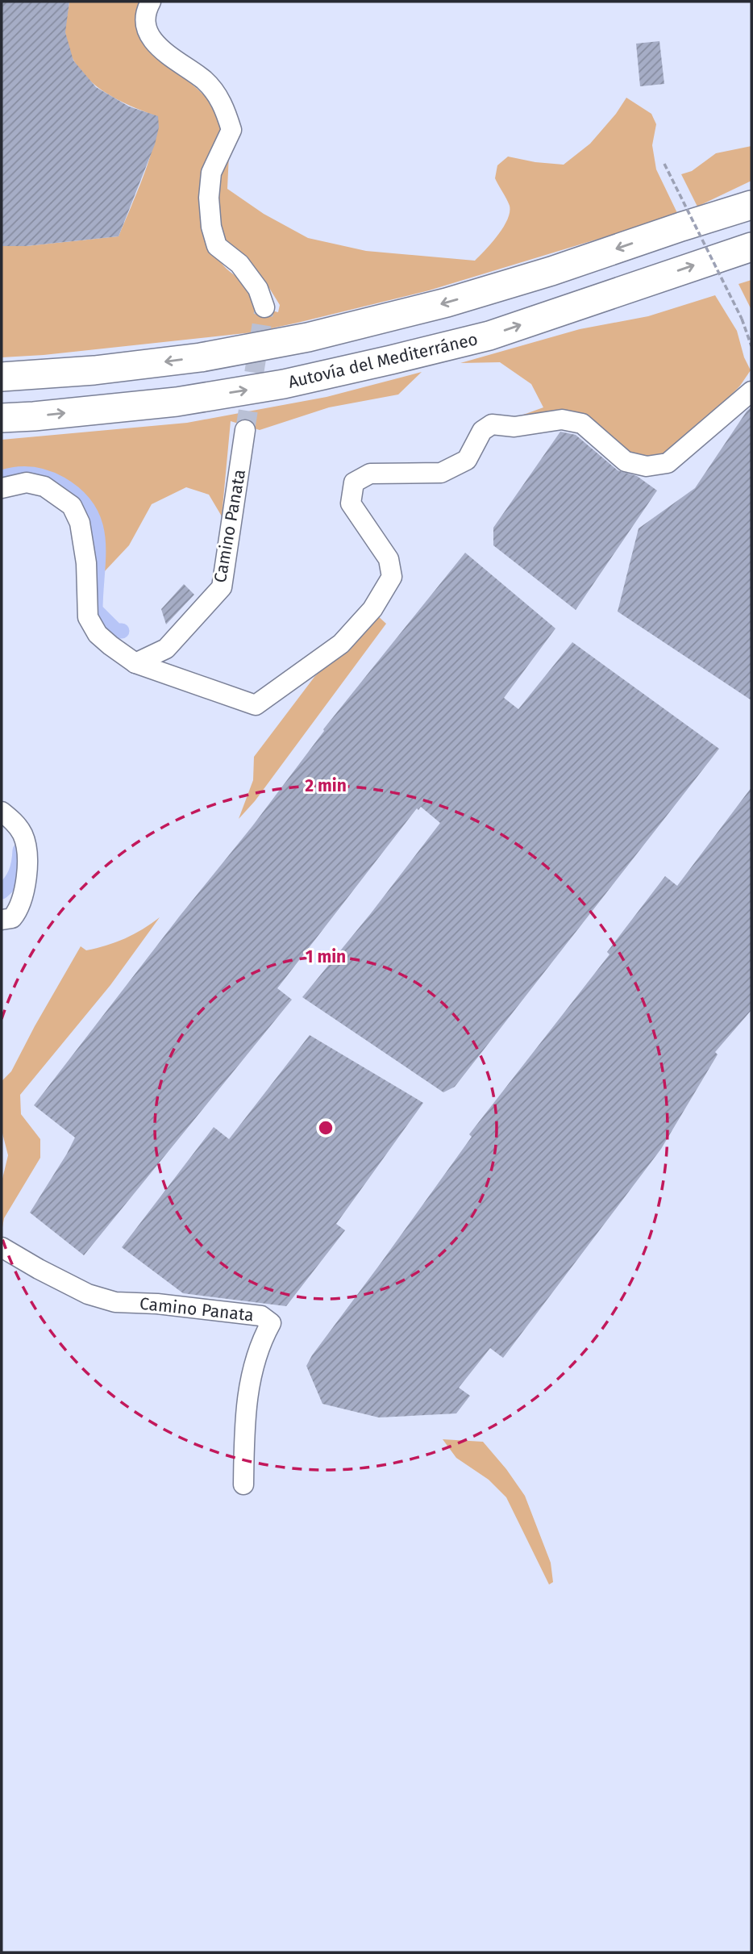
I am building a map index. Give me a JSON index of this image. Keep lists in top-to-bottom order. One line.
{"streets":{"highway":["Autovía del Mediterráneo"],"street":["Camino Panata"]},"rings":["2 min","1 min"]}
